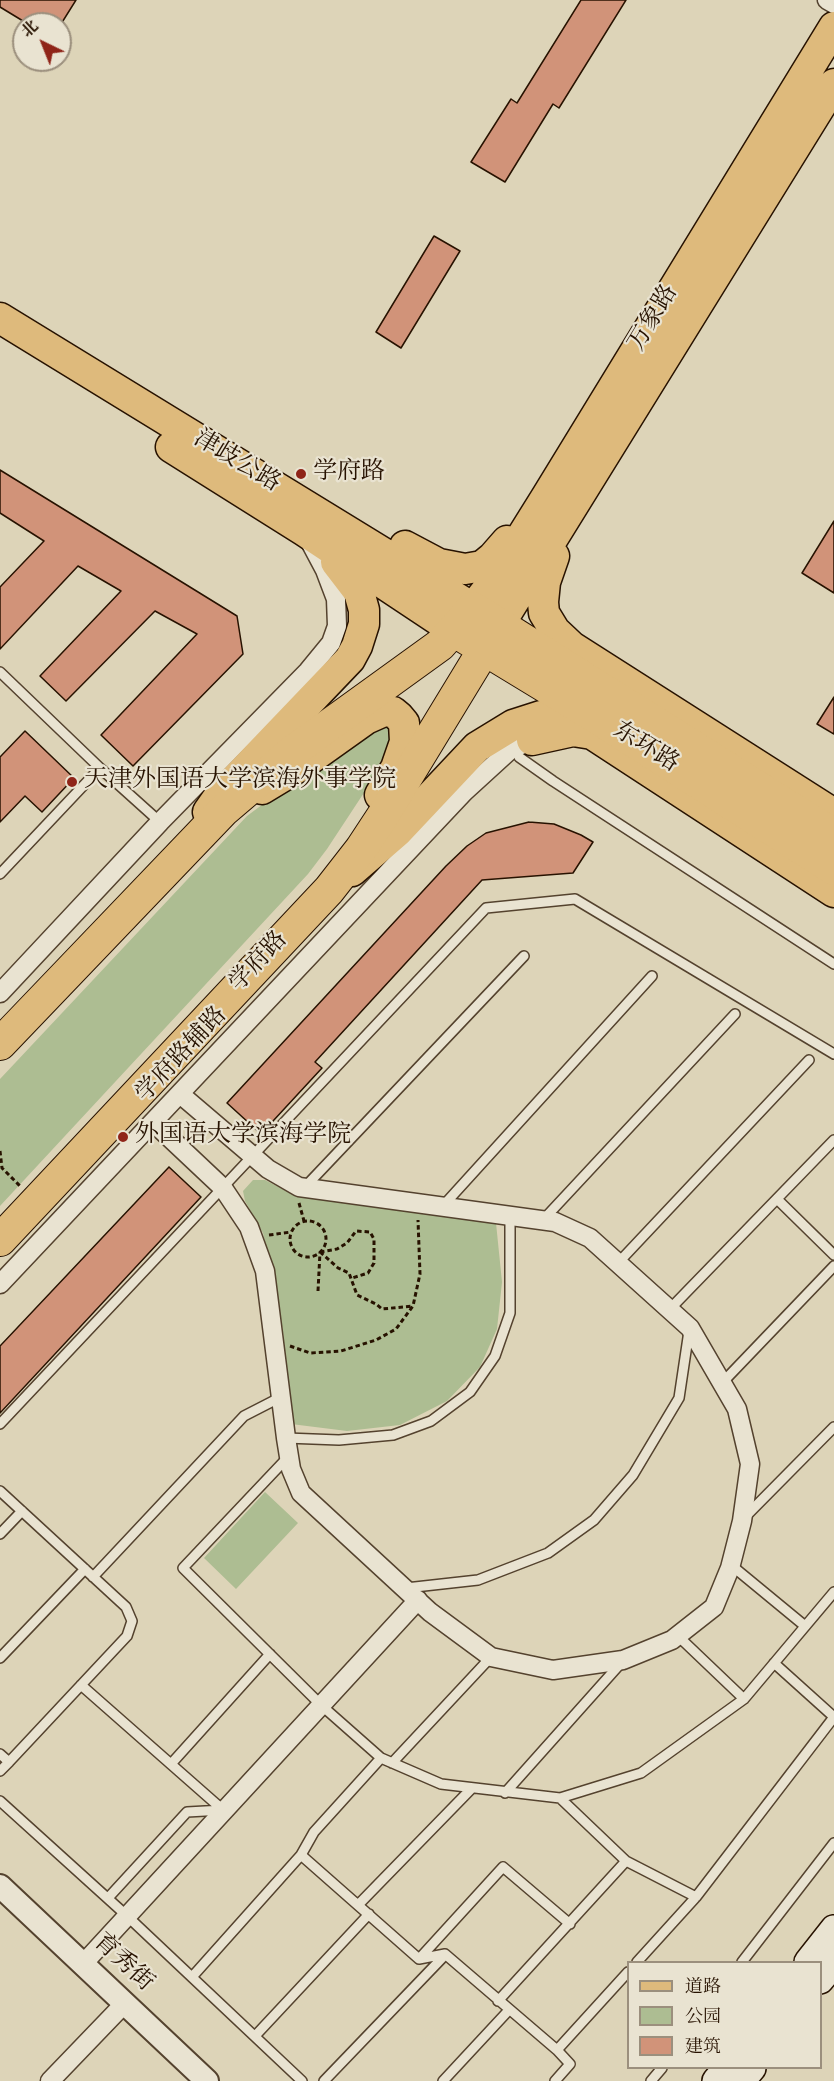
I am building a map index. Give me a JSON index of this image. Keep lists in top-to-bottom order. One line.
{"streets":{"highway":["东环路","学府路"],"main road":["万象路","津歧公路"],"street":["学府路辅路","育秀街"]},"crossings":[["万象路","津歧公路"],["万象路","东环路"],["万象路","学府路"],["津歧公路","东环路"],["东环路","学府路"]],"places":["学府路","天津外国语大学滨海外事学院","外国语大学滨海学院"],"legend":["道路","公园","建筑"],"north":"top left"}
